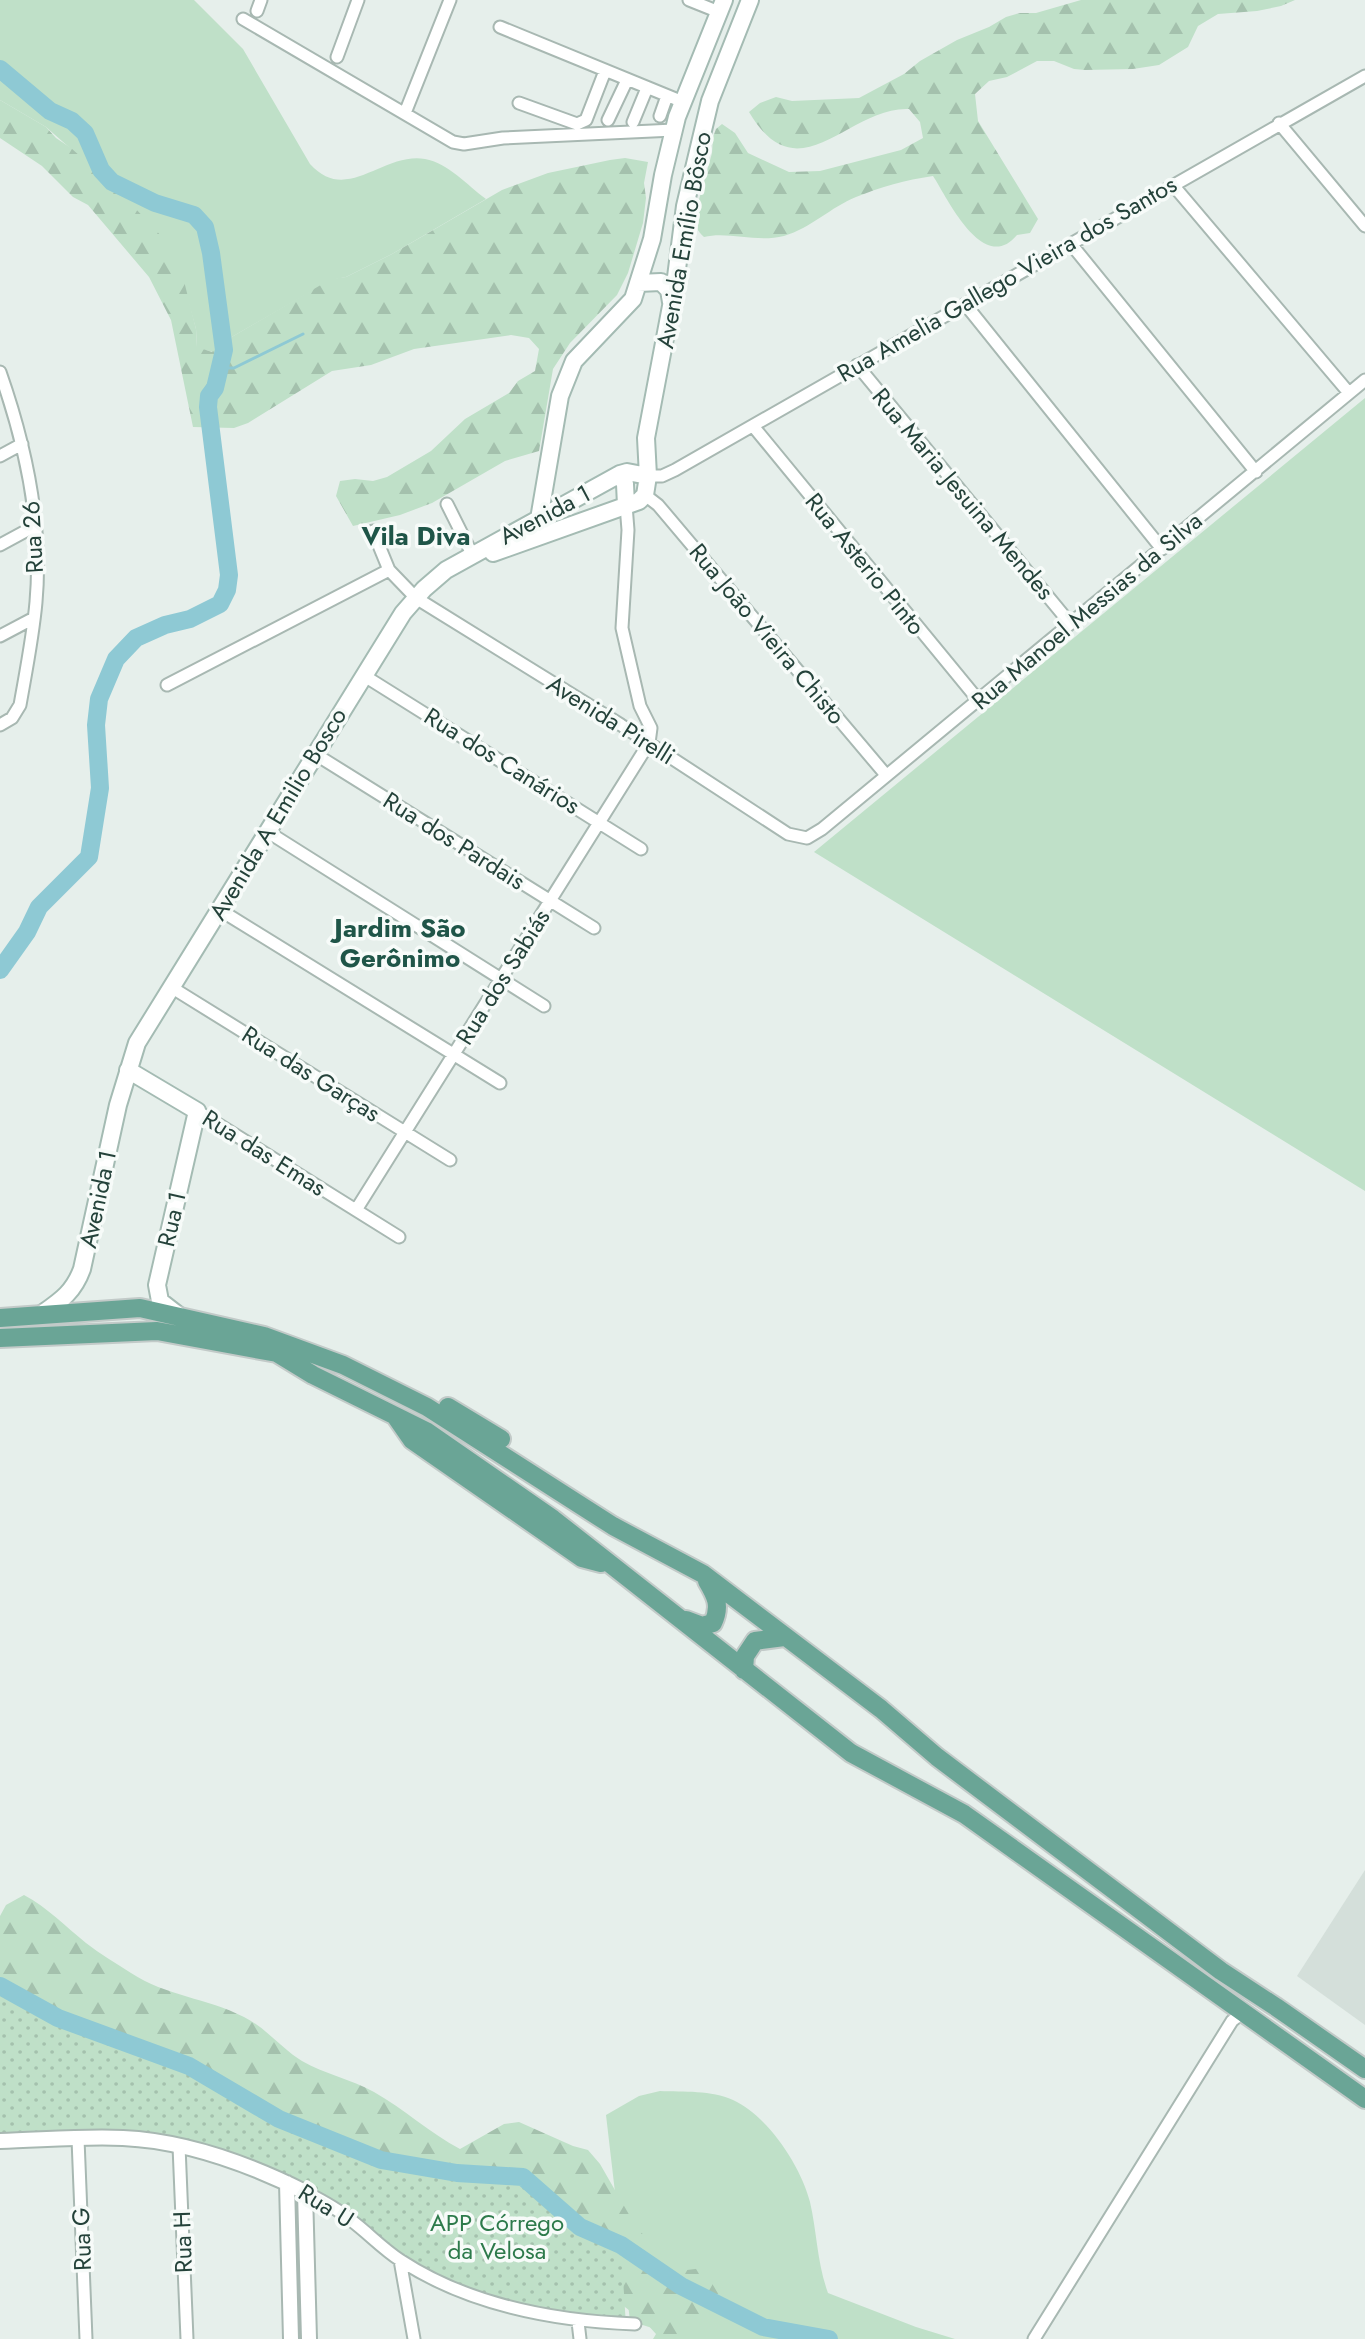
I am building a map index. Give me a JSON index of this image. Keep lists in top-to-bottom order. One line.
{"streets":{"main road":["Avenida Emílio Bôsco","Avenida 1","Avenida A Emilio Bosco","Rua das Emas","Rua 1"],"street":["Rua Amelia Gallego Vieira dos Santos","Rua Maria Jesuina Mendes","Rua 26","Rua Asterio Pinto","Rua Manoel Messias da Silva","Rua João Vieira Chisto","Avenida Pirelli","Rua dos Canários","Rua dos Pardais","Rua dos Sabiás","Rua das Garças","Rua U","Rua G","Rua H"]},"crossings":[["Avenida Emílio Bôsco","Rua Amelia Gallego Vieira dos Santos"],["Avenida Emílio Bôsco","Avenida 1"],["Avenida Emílio Bôsco","Rua João Vieira Chisto"],["Rua Amelia Gallego Vieira dos Santos","Rua Maria Jesuina Mendes"],["Rua Amelia Gallego Vieira dos Santos","Avenida 1"],["Rua Amelia Gallego Vieira dos Santos","Rua Asterio Pinto"],["Rua Maria Jesuina Mendes","Rua Manoel Messias da Silva"],["Avenida 1","Avenida A Emilio Bosco"],["Avenida 1","Rua das Emas"],["Rua Asterio Pinto","Rua Manoel Messias da Silva"],["Rua Manoel Messias da Silva","Rua João Vieira Chisto"],["Rua Manoel Messias da Silva","Avenida Pirelli"],["Avenida Pirelli","Avenida A Emilio Bosco"],["Avenida Pirelli","Rua dos Sabiás"],["Rua dos Canários","Avenida A Emilio Bosco"],["Rua dos Canários","Rua dos Sabiás"],["Avenida A Emilio Bosco","Rua dos Pardais"],["Avenida A Emilio Bosco","Rua das Garças"],["Avenida A Emilio Bosco","Rua das Emas"],["Rua dos Pardais","Rua dos Sabiás"],["Rua dos Sabiás","Rua das Garças"],["Rua dos Sabiás","Rua das Emas"],["Rua das Emas","Rua 1"],["Rua U","Rua G"],["Rua U","Rua H"]],"districts":["Vila Diva","Jardim São Gerônimo"],"parks":["APP Córrego da Velosa"]}
